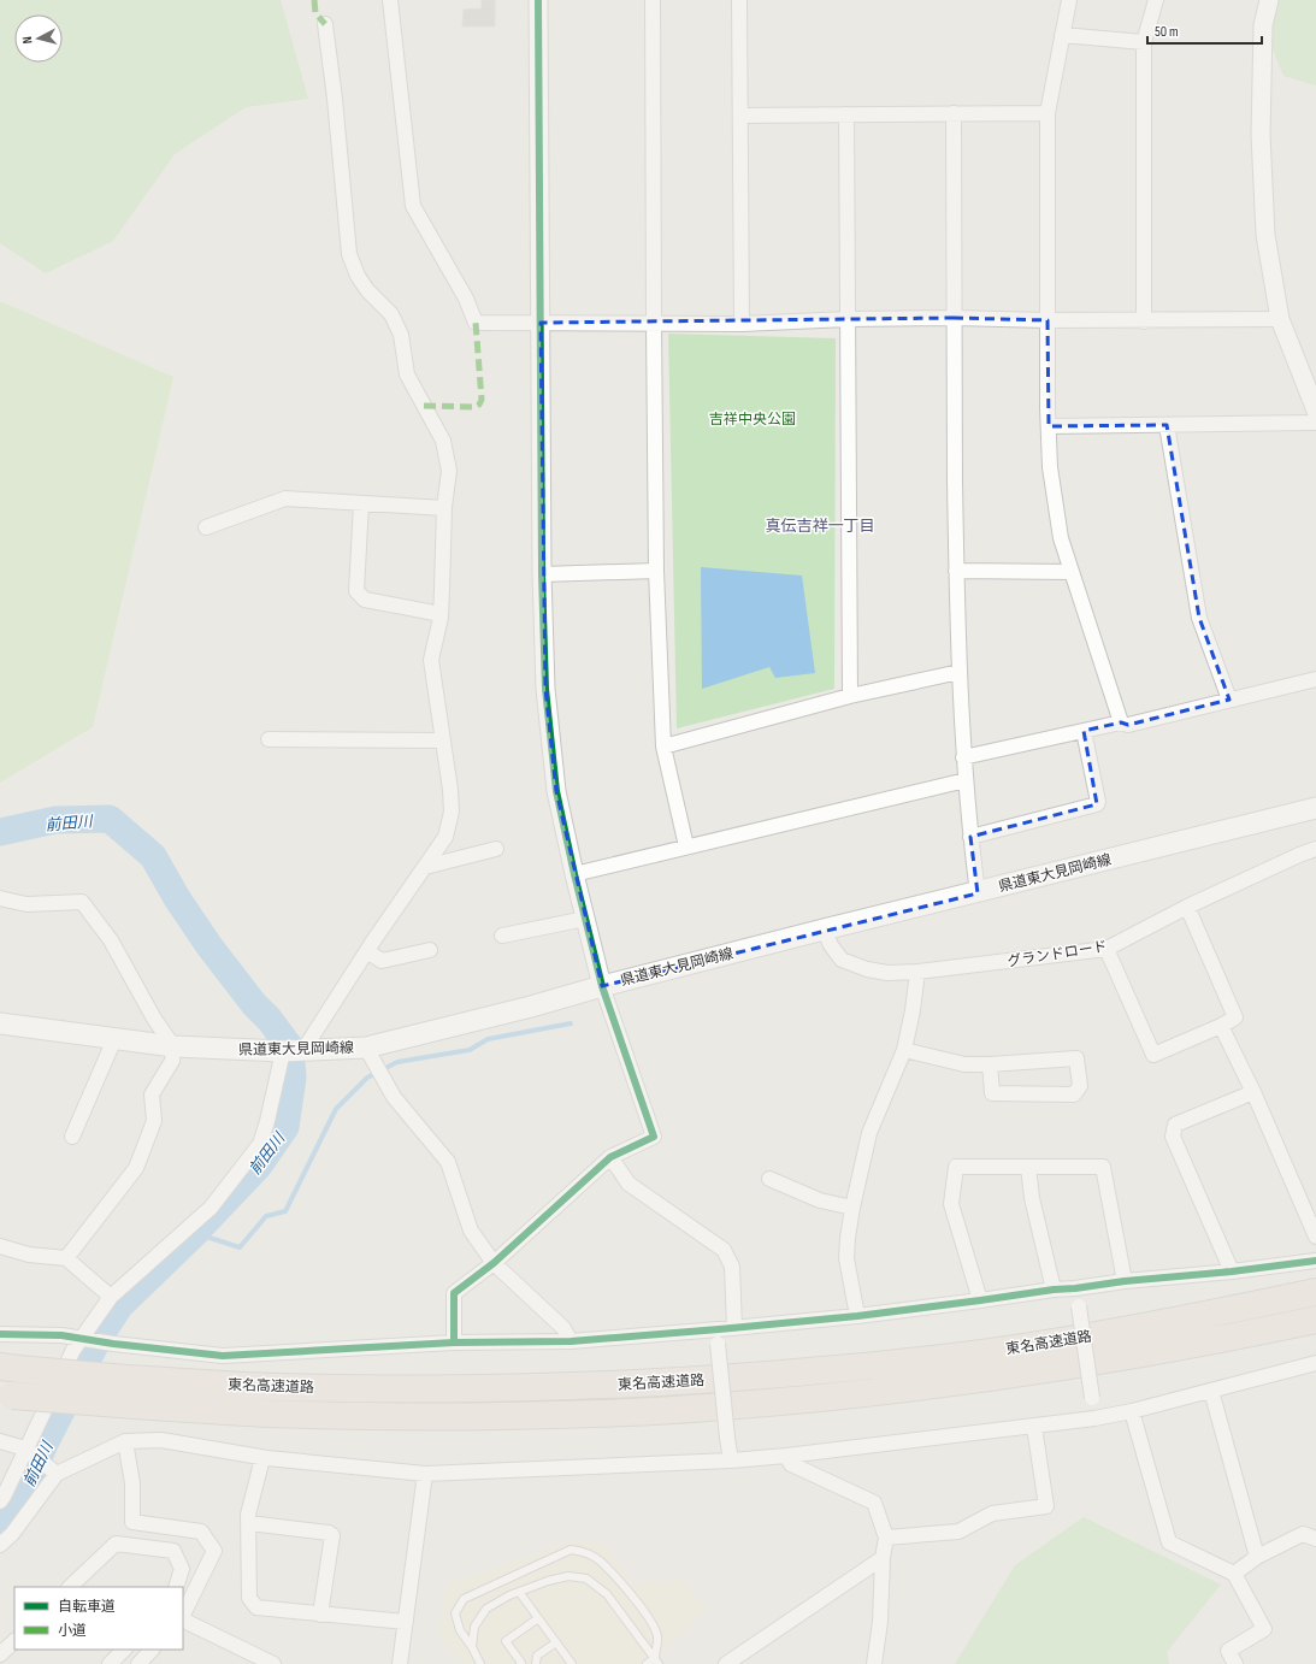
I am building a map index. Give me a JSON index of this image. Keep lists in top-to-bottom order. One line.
{"streets":{"highway":["東名高速道路"],"main road":["県道東大見岡崎線"],"street":["グランドロード"]},"crossings":[["県道東大見岡崎線","グランドロード"]],"districts":["真伝吉祥一丁目"],"water":["前田川"],"parks":["吉祥中央公園"],"legend":["自転車道","小道"],"scale_bar":"50 m","north":"left"}
